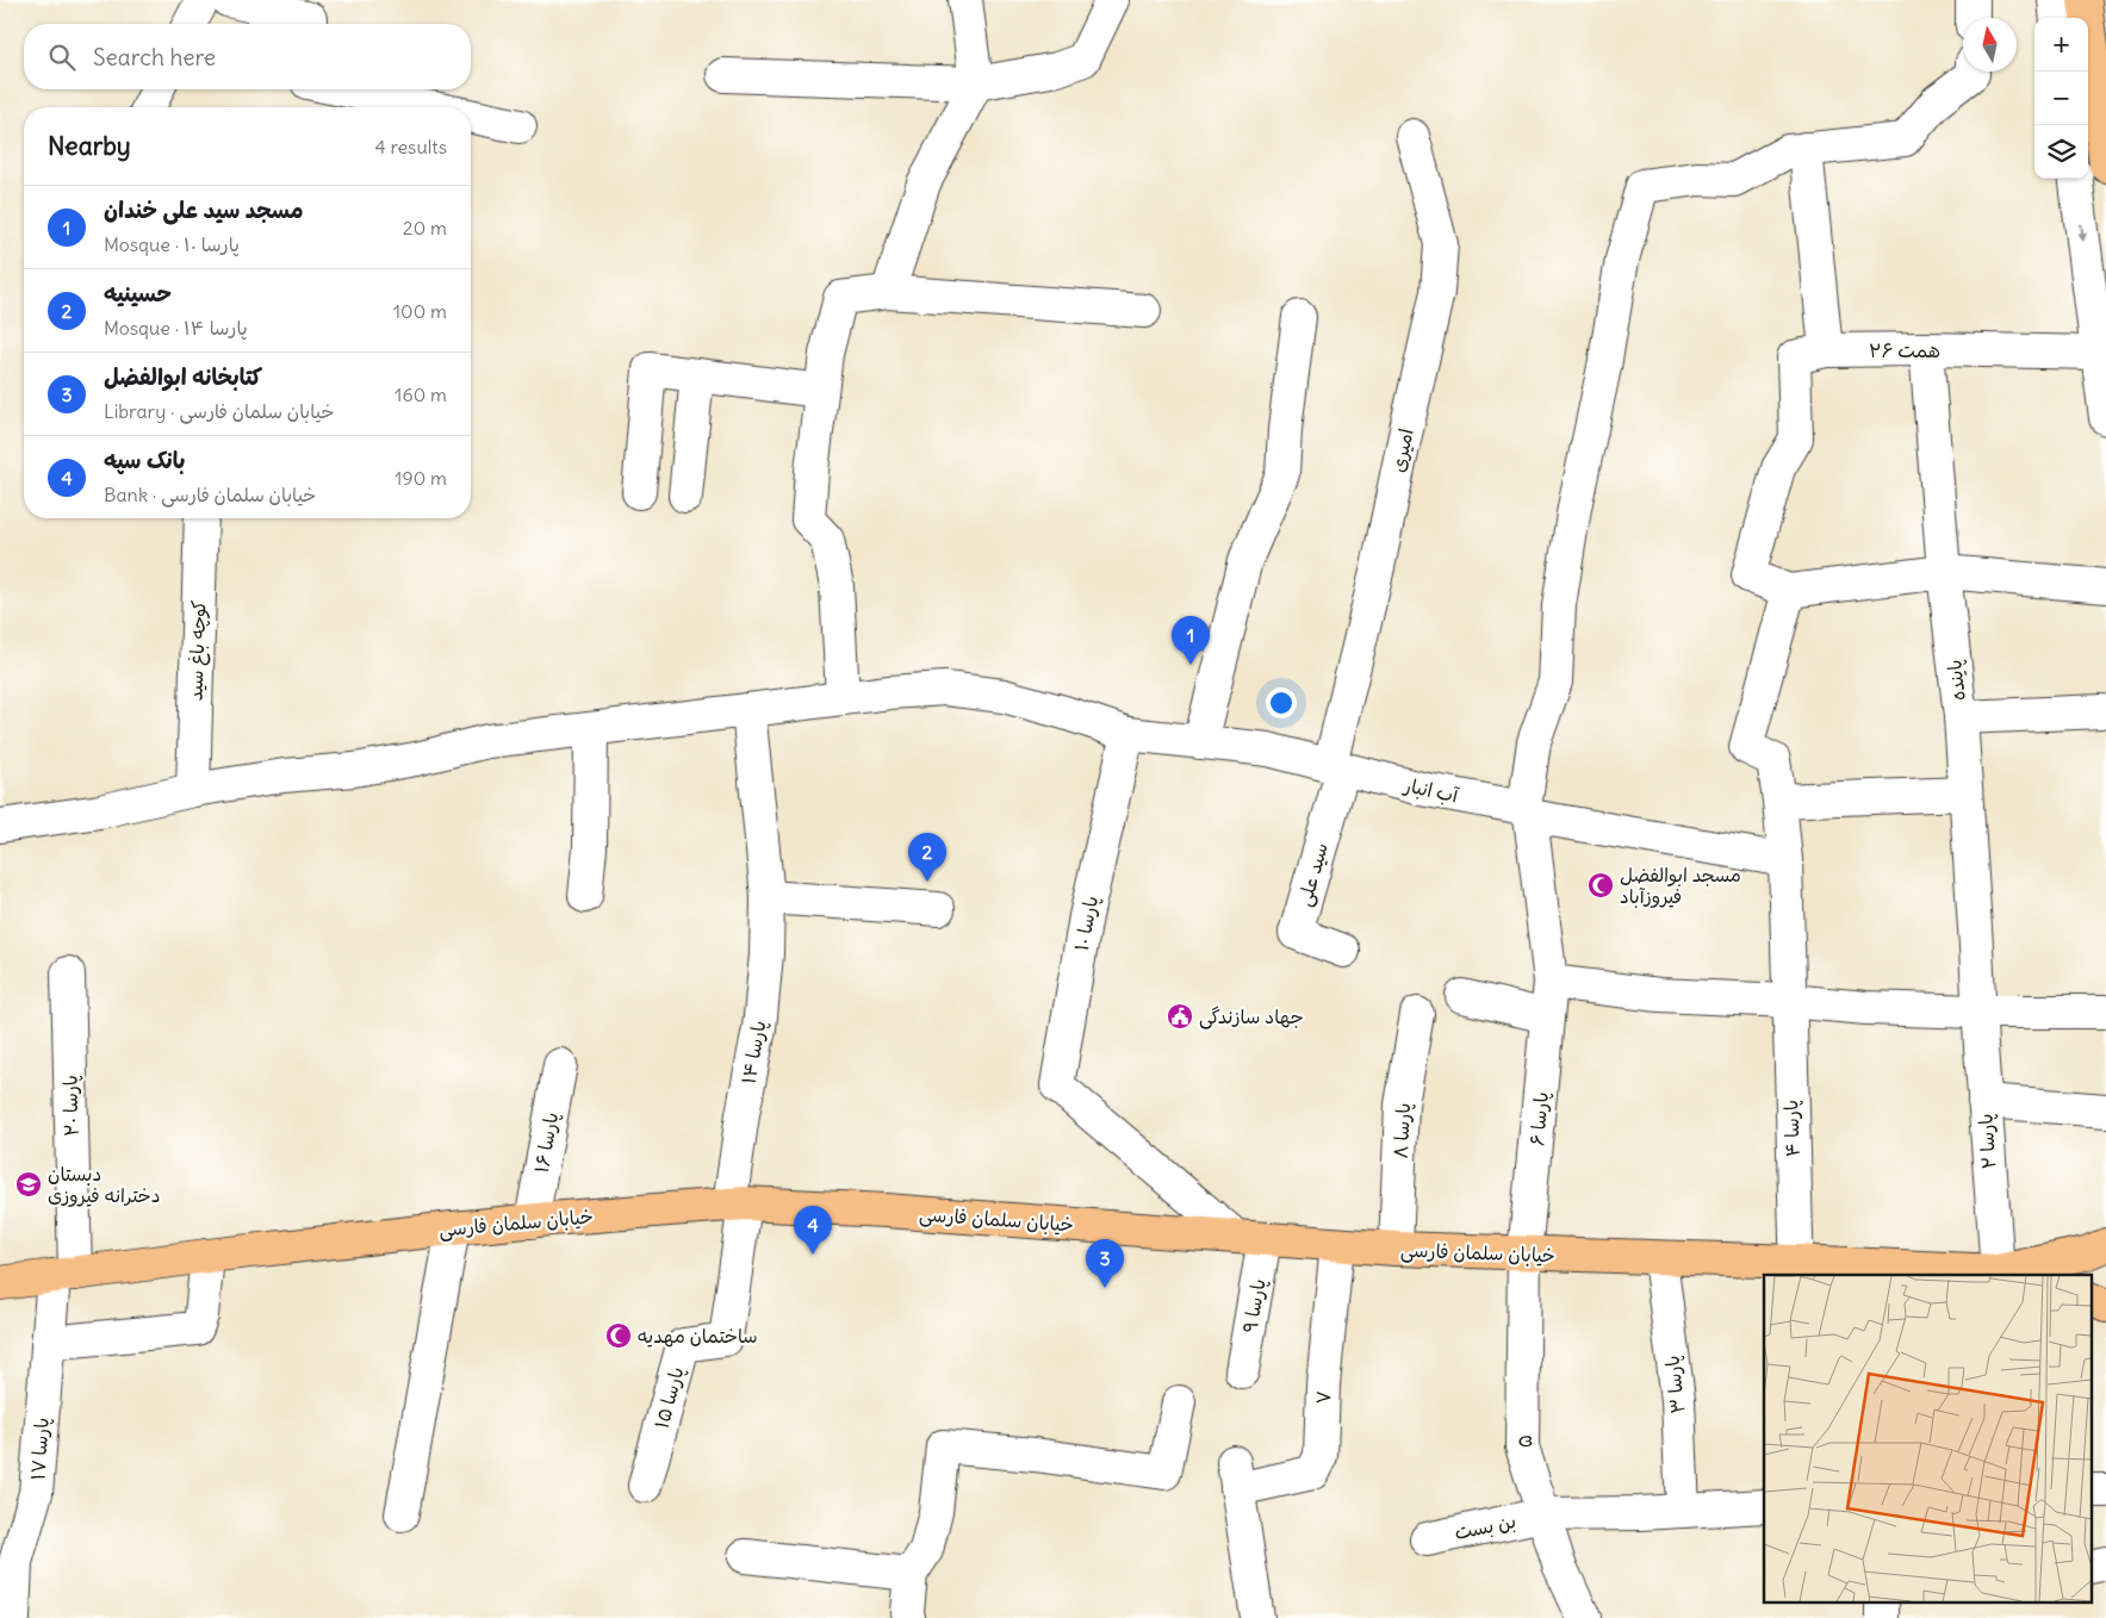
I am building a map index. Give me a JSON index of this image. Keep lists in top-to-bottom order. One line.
{"streets":{"main road":["خیابان سلمان فارسی"],"street":["همت ۲۶","امیری","کوچه باغ سید","پاینده","آب انبار","سید علی","پارسا ۱۰","پارسا ۱۴","پارسا ۲۰","پارسا ۶","پارسا ۴","پارسا ۸","پارسا ۲","پارسا ۱۶","پارسا ۹","پارسا ۳","پارسا ۱۵","۷","۵","پارسا ۱۷","بن بست"]},"crossings":[["همت ۲۶","پاینده"],["همت ۲۶","پارسا ۴"],["امیری","آب انبار"],["امیری","سید علی"],["پاینده","پارسا ۲"],["آب انبار","سید علی"],["آب انبار","پارسا ۶"],["آب انبار","پارسا ۴"],["پارسا ۱۰","خیابان سلمان فارسی"],["پارسا ۱۰","پارسا ۹"],["پارسا ۱۴","خیابان سلمان فارسی"],["پارسا ۱۴","پارسا ۱۵"],["پارسا ۲۰","خیابان سلمان فارسی"],["پارسا ۲۰","پارسا ۱۷"],["پارسا ۶","خیابان سلمان فارسی"],["پارسا ۶","۵"],["پارسا ۴","خیابان سلمان فارسی"],["پارسا ۸","خیابان سلمان فارسی"],["پارسا ۲","خیابان سلمان فارسی"],["پارسا ۱۶","خیابان سلمان فارسی"],["خیابان سلمان فارسی","پارسا ۹"],["خیابان سلمان فارسی","پارسا ۳"],["خیابان سلمان فارسی","پارسا ۱۵"],["خیابان سلمان فارسی","۷"],["خیابان سلمان فارسی","۵"],["خیابان سلمان فارسی","پارسا ۱۷"],["پارسا ۳","بن بست"],["۵","بن بست"]],"places":{"mosque":["مسجد ابوالفضل فیروزآباد","ساختمان مهدیه"],"public building":["جهاد سازندگی"],"school or university":["دبستان دخترانه فیروزی"]},"north":"top","page":{"map_buttons":["+","−"],"search":"Search here","heading":["Nearby","4 results"],"list":[{"mark":"1","name":"مسجد سید علی خندان","note":"Mosque · پارسا ۱۰","value":"20 m"},{"mark":"2","name":"حسینیه","note":"Mosque · پارسا ۱۴","value":"100 m"},{"mark":"3","name":"کتابخانه ابوالفضل","note":"Library · خیابان سلمان فارسی","value":"160 m"},{"mark":"4","name":"بانک سپه","note":"Bank · خیابان سلمان فارسی","value":"190 m"}],"pins":["1","2","4","3"]}}
